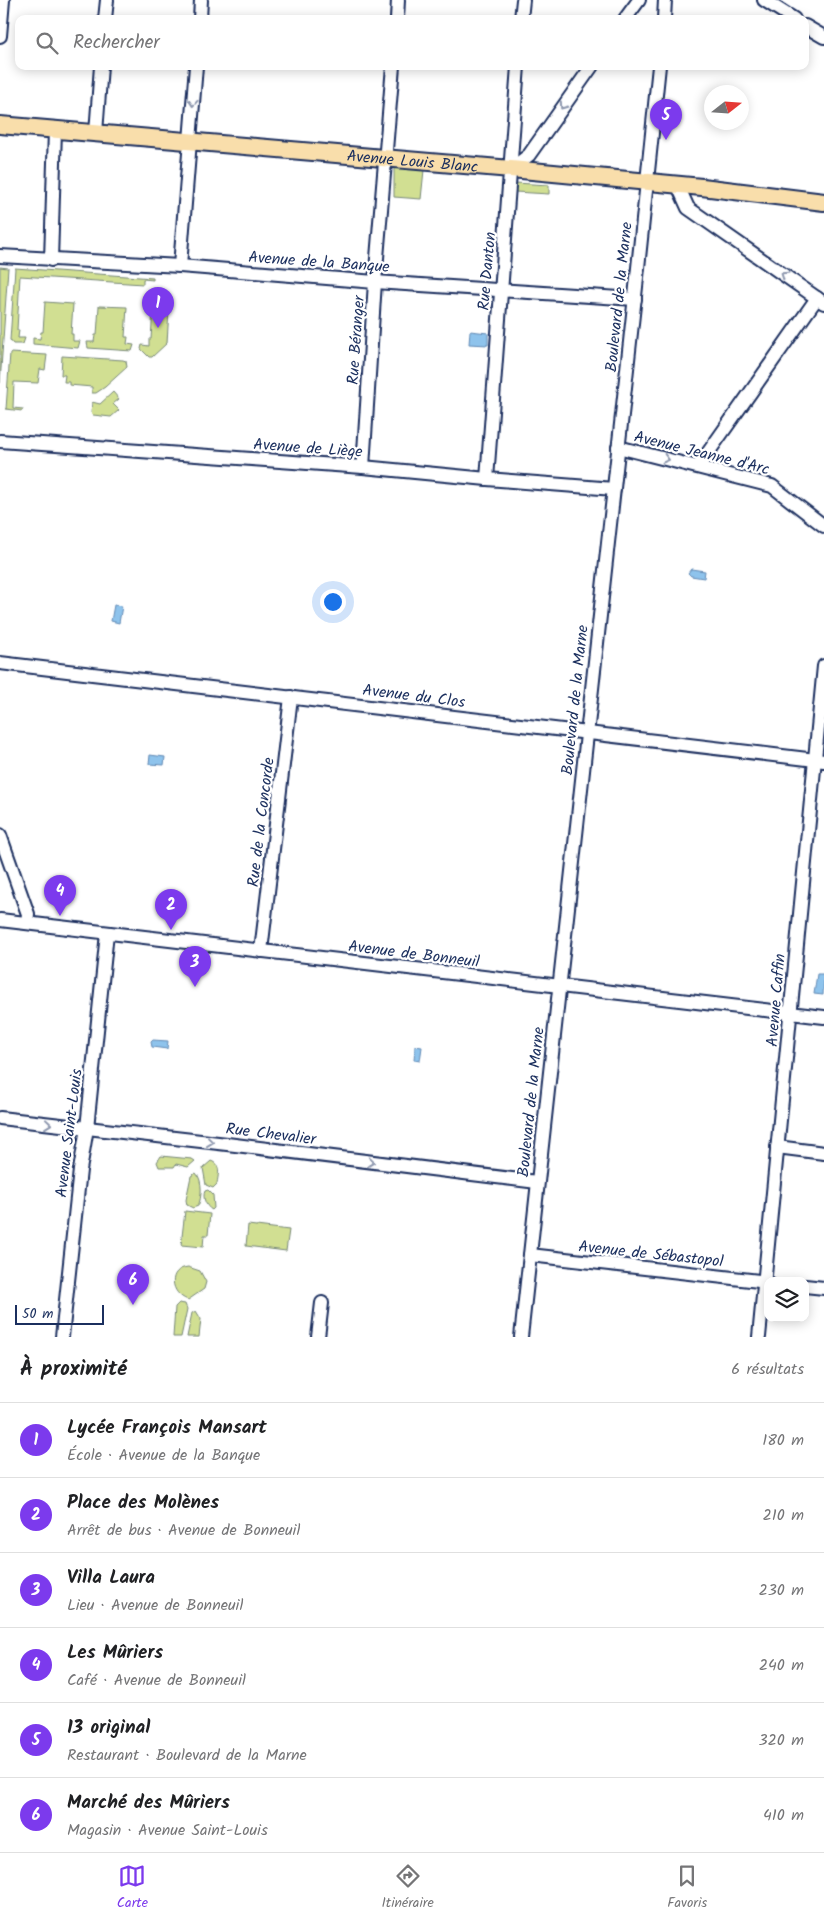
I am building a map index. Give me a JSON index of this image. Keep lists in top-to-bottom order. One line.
{"streets":{"main road":["Avenue Louis Blanc"],"street":["Avenue de la Banque","Rue Danton","Boulevard de la Marne","Rue Béranger","Avenue de Liège","Avenue Jeanne d'Arc","Avenue du Clos","Rue de la Concorde","Avenue de Bonneuil","Avenue Caffin","Avenue Saint-Louis","Rue Chevalier","Avenue de Sébastopol"]},"crossings":[["Avenue Louis Blanc","Rue Danton"],["Avenue Louis Blanc","Boulevard de la Marne"],["Avenue Louis Blanc","Rue Béranger"],["Avenue de la Banque","Rue Danton"],["Avenue de la Banque","Boulevard de la Marne"],["Avenue de la Banque","Rue Béranger"],["Rue Danton","Avenue de Liège"],["Boulevard de la Marne","Avenue de Liège"],["Boulevard de la Marne","Avenue Jeanne d'Arc"],["Boulevard de la Marne","Avenue du Clos"],["Boulevard de la Marne","Avenue de Bonneuil"],["Boulevard de la Marne","Rue Chevalier"],["Boulevard de la Marne","Avenue de Sébastopol"],["Rue Béranger","Avenue de Liège"],["Avenue du Clos","Rue de la Concorde"],["Avenue du Clos","Avenue Caffin"],["Rue de la Concorde","Avenue de Bonneuil"],["Avenue de Bonneuil","Avenue Caffin"],["Avenue de Bonneuil","Avenue Saint-Louis"],["Avenue Saint-Louis","Rue Chevalier"]],"one_way":["Avenue Jeanne d'Arc","Rue Chevalier"],"scale_bar":"50 m","north":"right","page":{"search":"Rechercher","pins":["5","1","4","2","3","6"],"scale":"50 m","heading":["À proximité","6 résultats"],"list":[{"mark":"1","name":"Lycée François Mansart","note":"École · Avenue de la Banque","value":"180 m"},{"mark":"2","name":"Place des Molènes","note":"Arrêt de bus · Avenue de Bonneuil","value":"210 m"},{"mark":"3","name":"Villa Laura","note":"Lieu · Avenue de Bonneuil","value":"230 m"},{"mark":"4","name":"Les Mûriers","note":"Café · Avenue de Bonneuil","value":"240 m"},{"mark":"5","name":"13 original","note":"Restaurant · Boulevard de la Marne","value":"320 m"},{"mark":"6","name":"Marché des Mûriers","note":"Magasin · Avenue Saint-Louis","value":"410 m"}],"nav":["Carte","Itinéraire","Favoris"]}}
